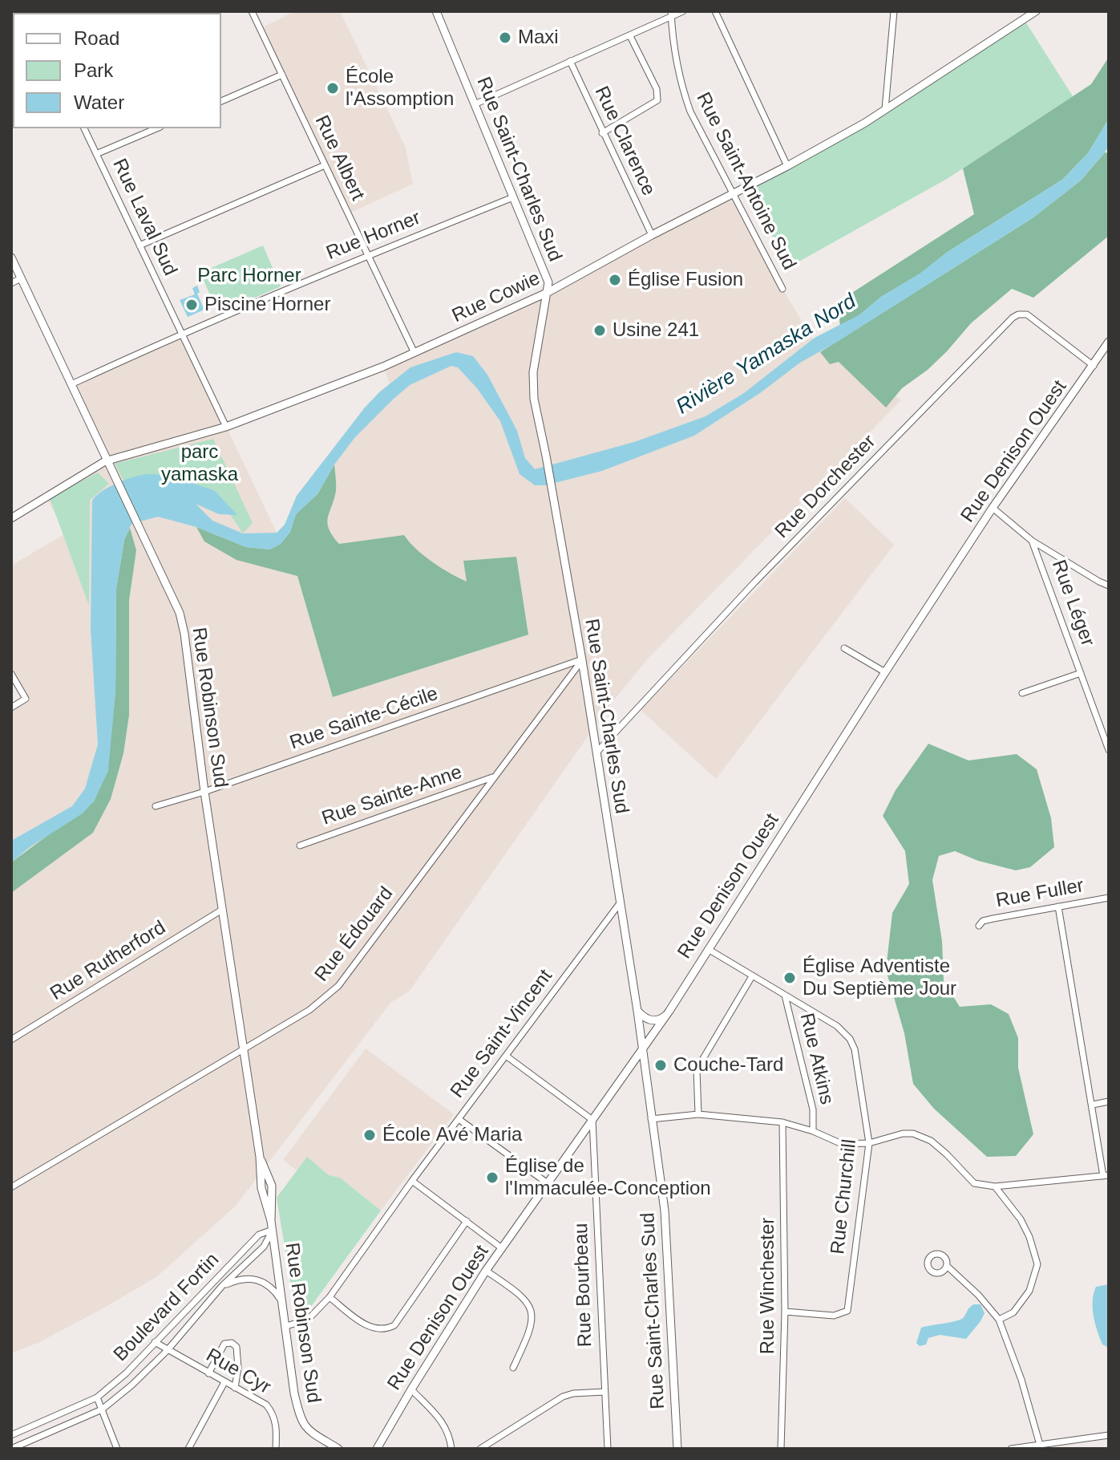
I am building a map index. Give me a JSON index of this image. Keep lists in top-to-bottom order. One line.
{"streets":{"street":["Rue Clarence","Rue Albert","Rue Saint-Charles Sud","Rue Saint-Antoine Sud","Rue Laval Sud","Rue Horner","Rue Cowie","Rue Denison Ouest","Rue Dorchester","Rue Léger","Rue Robinson Sud","Rue Sainte-Cécile","Rue Sainte-Anne","Rue Fuller","Rue Édouard","Rue Rutherford","Rue Saint-Vincent","Rue Atkins","Rue Churchill","Rue Bourbeau","Rue Winchester","Boulevard Fortin","Rue Cyr"]},"crossings":[["Rue Clarence","Rue Cowie"],["Rue Albert","Rue Horner"],["Rue Albert","Rue Cowie"],["Rue Saint-Charles Sud","Rue Horner"],["Rue Saint-Charles Sud","Rue Cowie"],["Rue Saint-Charles Sud","Rue Denison Ouest"],["Rue Saint-Charles Sud","Rue Dorchester"],["Rue Saint-Charles Sud","Rue Sainte-Cécile"],["Rue Saint-Charles Sud","Rue Édouard"],["Rue Saint-Charles Sud","Rue Saint-Vincent"],["Rue Saint-Antoine Sud","Rue Cowie"],["Rue Laval Sud","Rue Horner"],["Rue Laval Sud","Rue Cowie"],["Rue Horner","Rue Robinson Sud"],["Rue Cowie","Rue Robinson Sud"],["Rue Denison Ouest","Rue Dorchester"],["Rue Denison Ouest","Rue Churchill"],["Rue Denison Ouest","Rue Bourbeau"],["Rue Robinson Sud","Rue Sainte-Cécile"],["Rue Robinson Sud","Rue Édouard"],["Rue Robinson Sud","Rue Rutherford"],["Rue Robinson Sud","Rue Saint-Vincent"],["Rue Robinson Sud","Boulevard Fortin"],["Rue Sainte-Cécile","Rue Édouard"],["Rue Sainte-Anne","Rue Édouard"],["Rue Atkins","Rue Churchill"],["Rue Churchill","Rue Winchester"],["Boulevard Fortin","Rue Cyr"]],"water":["Rivière Yamaska Nord"],"parks":["Parc Horner","parc yamaska"],"places":["Maxi","École l'Assomption","Église Fusion","Piscine Horner","Usine 241","Église Adventiste Du Septième Jour","Couche-Tard","École Avé Maria","Église de l'Immaculée-Conception"],"legend":["Road","Park","Water"]}
